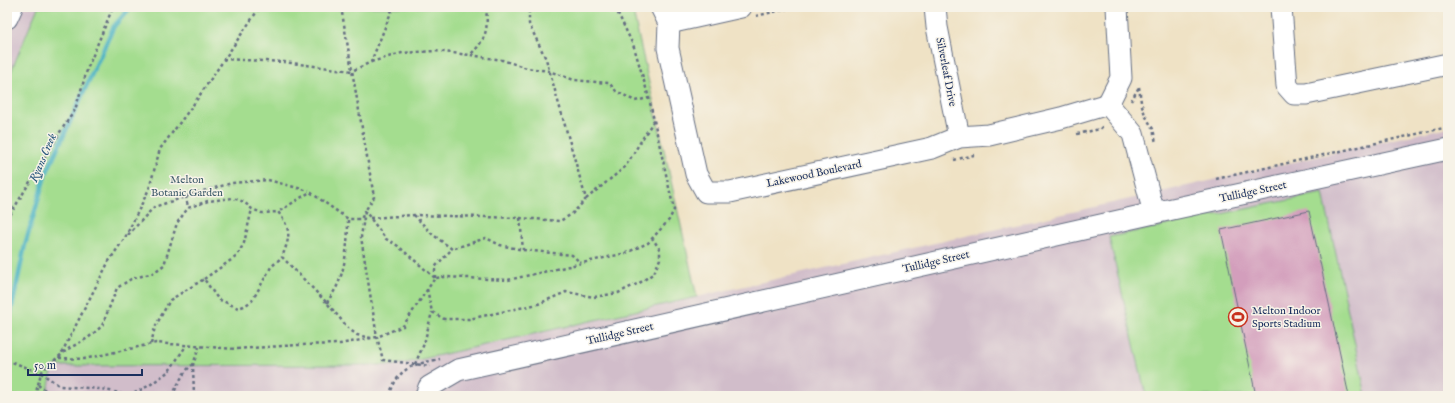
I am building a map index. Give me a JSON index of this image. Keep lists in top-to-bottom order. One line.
{"streets":{"street":["Silverleaf Drive","Lakewood Boulevard","Tullidge Street"]},"crossings":[["Silverleaf Drive","Lakewood Boulevard"]],"water":["Ryans Creek"],"parks":["Melton Botanic Garden"],"places":{"sports":["Melton Indoor Sports Stadium"]},"scale_bar":"50 m"}
